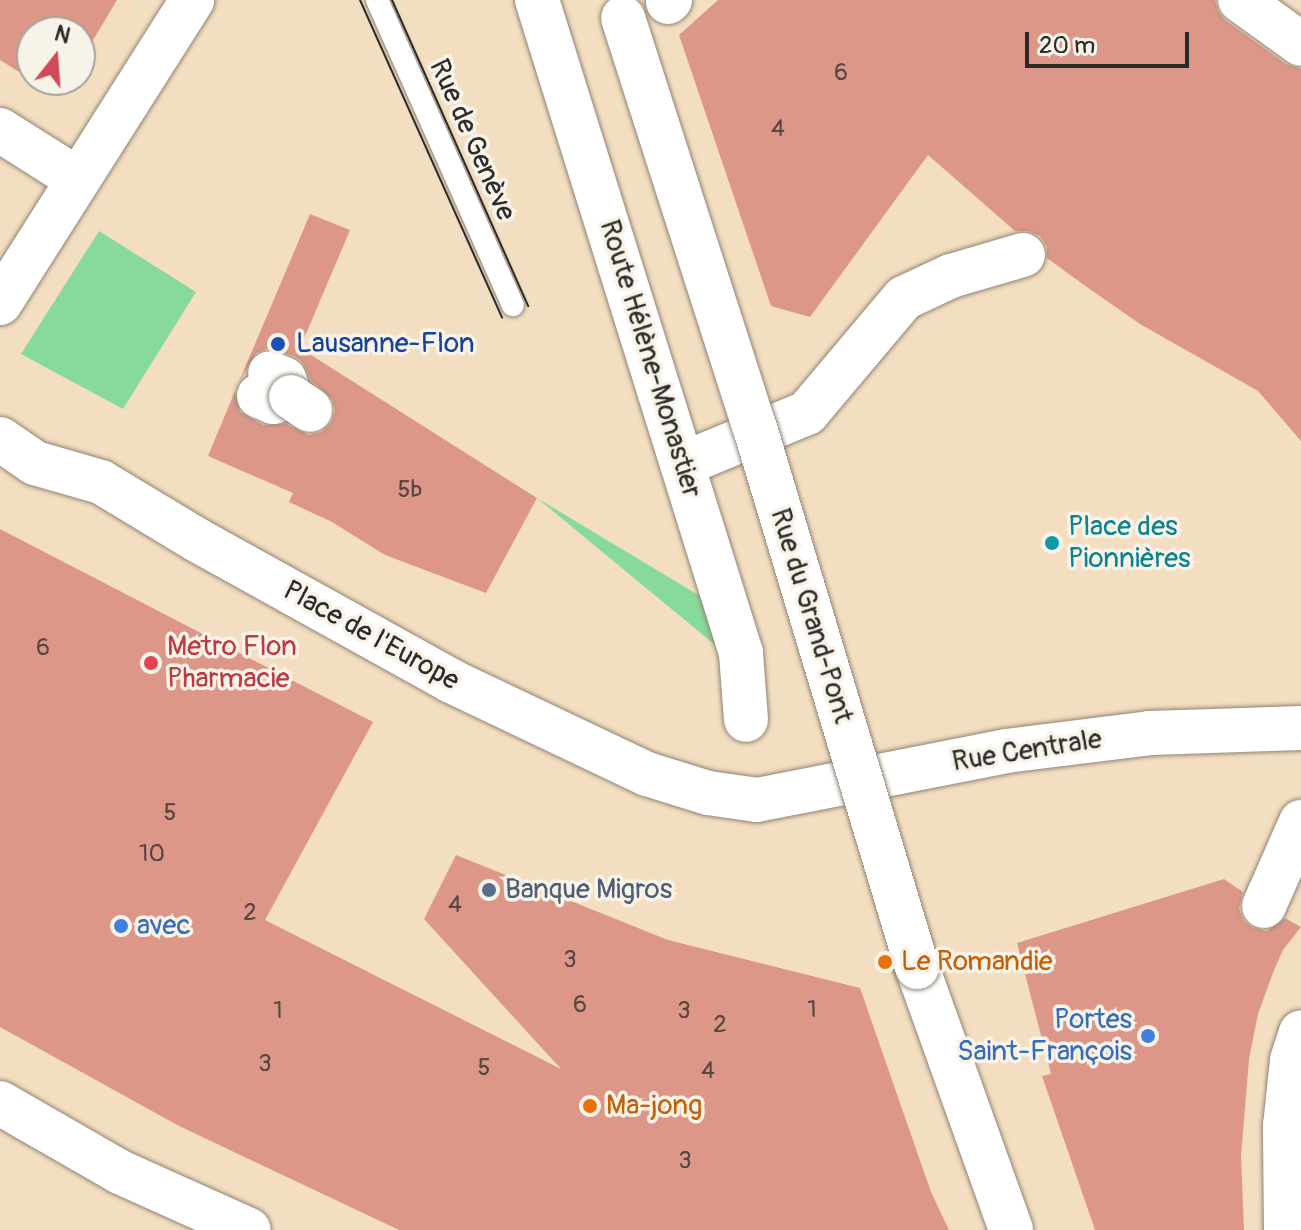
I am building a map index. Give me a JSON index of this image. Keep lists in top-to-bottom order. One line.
{"streets":{"street":["Route Hélène-Monastier","Rue du Grand-Pont","Place de l'Europe","Rue Centrale"],"lane":["Rue de Genève"]},"crossings":[["Place de l'Europe","Rue Centrale"]],"places":["Lausanne-Flon","Place des Pionnières","Metro Flon Pharmacie","Banque Migros","avec","Le Romandie","Portes Saint-François","Ma-jong"],"house_numbers":["6","4","5b","6","5","10","4","2","3","6","1","1","3","2","3","5","4","3"],"scale_bar":"20 m","north":"top"}
